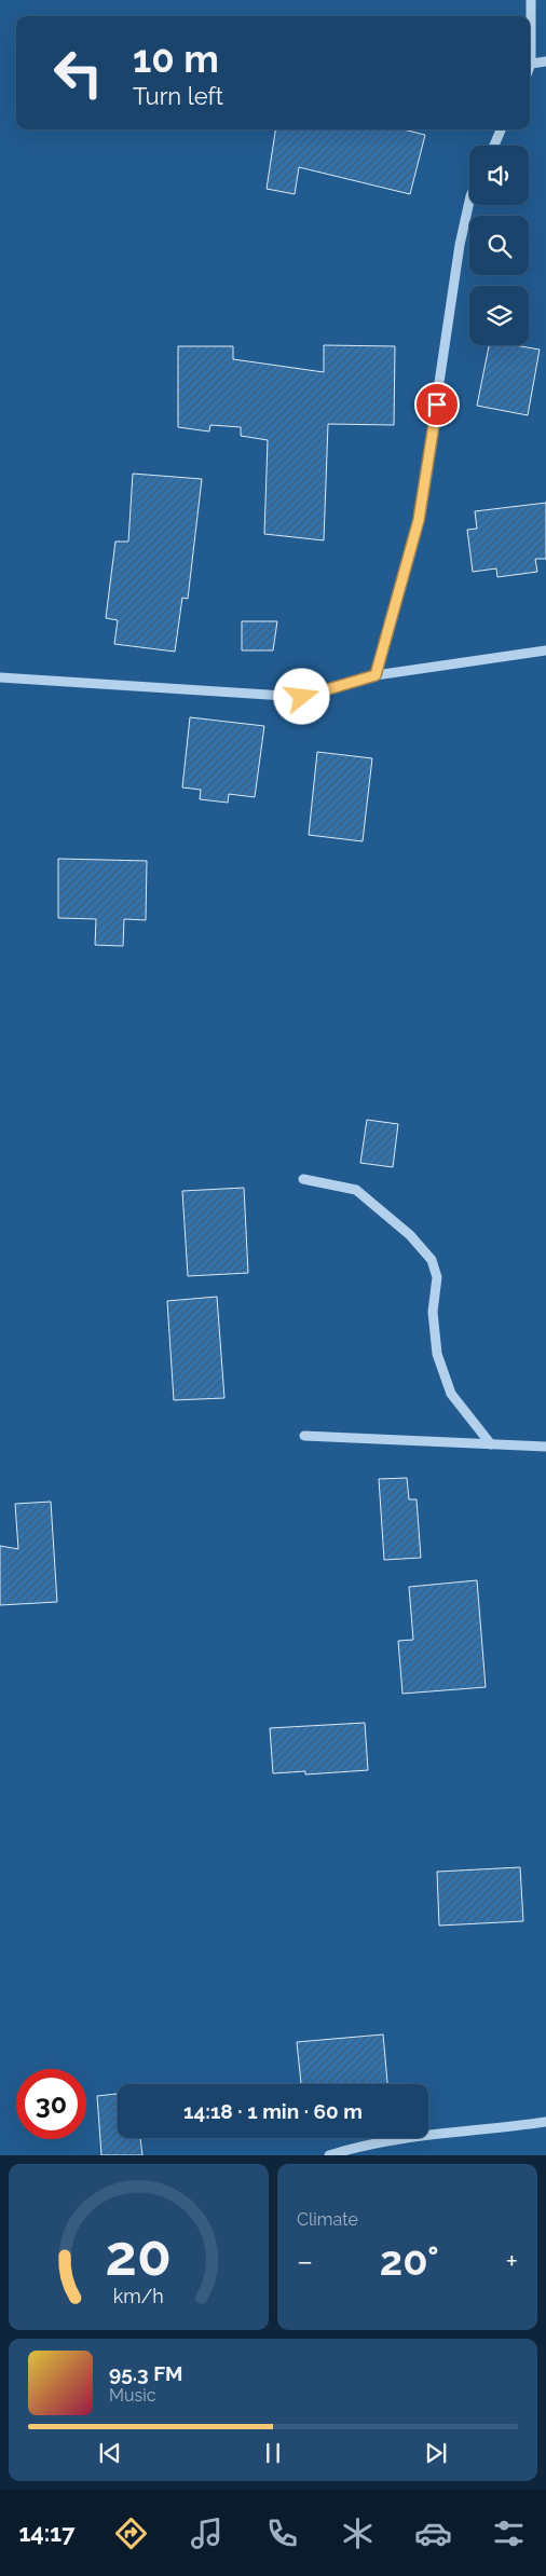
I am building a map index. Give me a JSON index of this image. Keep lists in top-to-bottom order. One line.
{"page":{"turn":["10 m","Turn left"],"limit":"30","trip":"14:18 · 1 min · 60 m","tile":"Climate","heat":["−","20°","+"],"song":["95.3 FM","Music"],"tabs":"14:17","gauge":["20","km/h"]}}
